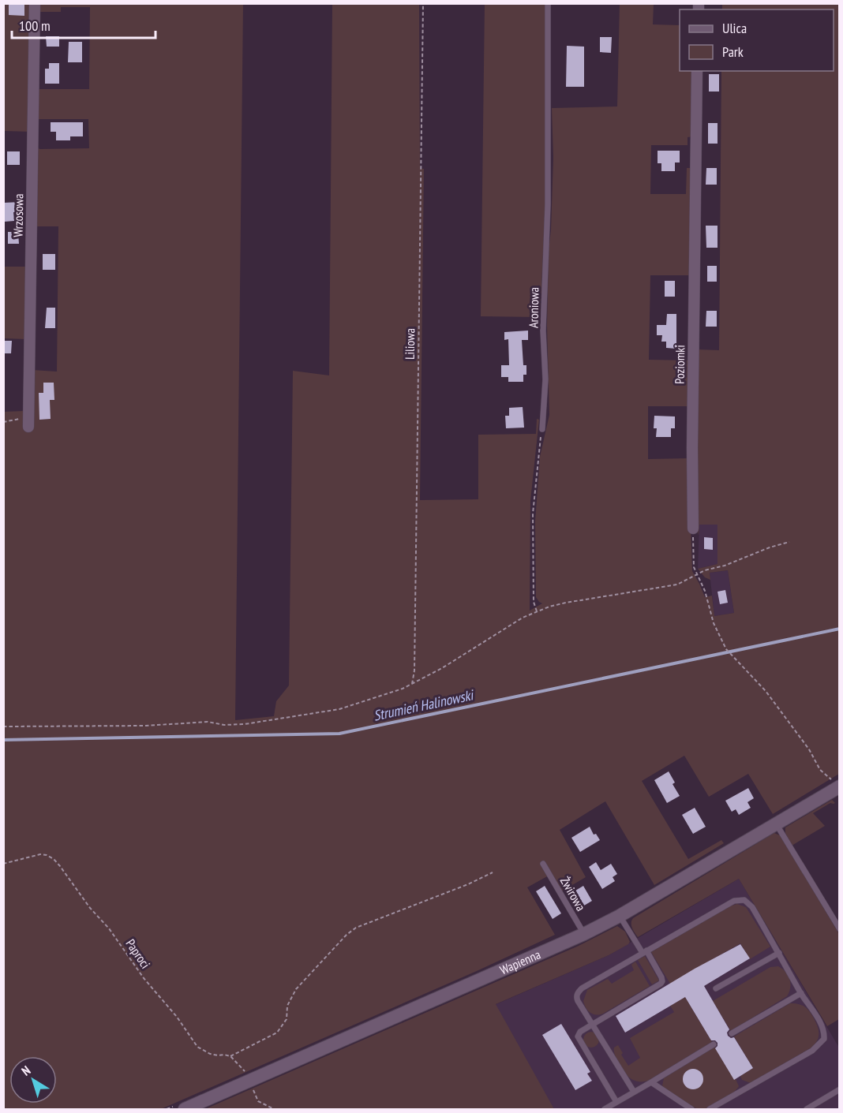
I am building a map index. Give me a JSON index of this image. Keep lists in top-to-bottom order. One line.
{"streets":{"street":["Wrzosowa","Poziomki","Wapienna"],"lane":["Aroniowa","Żwirowa"],"path":["Liliowa","Paproci"]},"crossings":[["Żwirowa","Wapienna"]],"water":["Strumień Halinowski"],"legend":["Ulica","Park"],"scale_bar":"100 m","north":"top left"}
